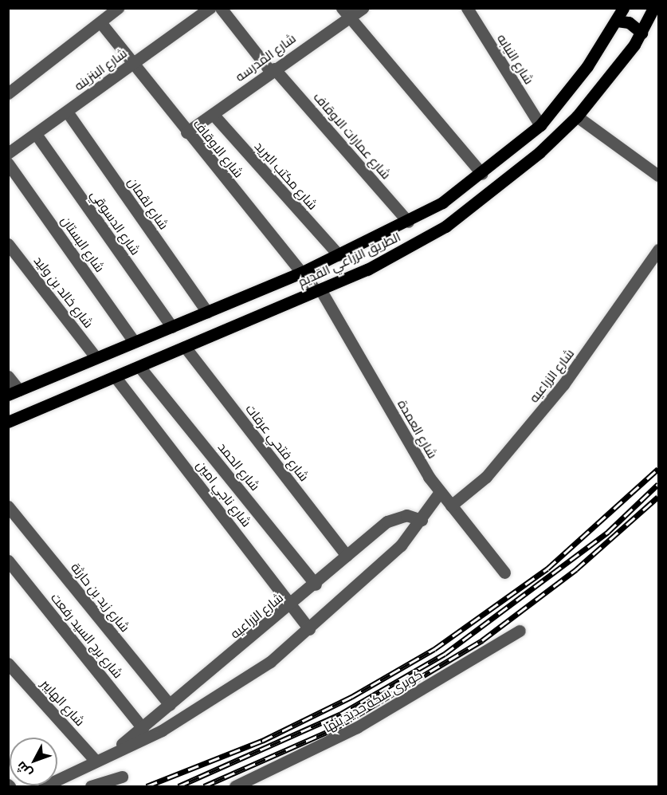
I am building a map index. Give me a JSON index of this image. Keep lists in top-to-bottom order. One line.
{"streets":{"main road":["الطريق الزراعي القديم"],"street":["شارع المدرسه","شارع النيابه","شارع البنزينه","شارع عمارات الاوقاف","شارع الاوقاف","شارع مكتب البريد","شارع لقمان","شارع الدسوقي","شارع البستان","شارع خالد بن وليد","شارع الزراعيه","شارع العمدة","شارع فتحي عرفات","شارع الحمد","شارع ناجي امين","شارع زيد بن حارثة","شارع برج السيد رفعت","كوبرى سكة حديد بنها","شارع الهايبر"]},"crossings":[["شارع المدرسه","شارع عمارات الاوقاف"],["شارع المدرسه","شارع الاوقاف"],["شارع المدرسه","شارع مكتب البريد"],["شارع النيابه","الطريق الزراعي القديم"],["شارع البنزينه","شارع الاوقاف"],["شارع البنزينه","شارع لقمان"],["شارع البنزينه","شارع الدسوقي"],["شارع عمارات الاوقاف","الطريق الزراعي القديم"],["شارع الاوقاف","الطريق الزراعي القديم"],["شارع الاوقاف","شارع العمدة"],["شارع مكتب البريد","الطريق الزراعي القديم"],["شارع لقمان","الطريق الزراعي القديم"],["شارع الدسوقي","الطريق الزراعي القديم"],["شارع البستان","الطريق الزراعي القديم"],["الطريق الزراعي القديم","شارع خالد بن وليد"],["الطريق الزراعي القديم","شارع العمدة"],["الطريق الزراعي القديم","شارع فتحي عرفات"],["الطريق الزراعي القديم","شارع الحمد"],["الطريق الزراعي القديم","شارع ناجي امين"],["شارع الزراعيه","شارع العمدة"],["شارع الزراعيه","شارع فتحي عرفات"],["شارع الزراعيه","شارع الحمد"],["شارع الزراعيه","شارع ناجي امين"],["شارع الزراعيه","شارع زيد بن حارثة"],["شارع الزراعيه","شارع برج السيد رفعت"],["شارع الزراعيه","شارع الهايبر"]],"north":"bottom left"}
